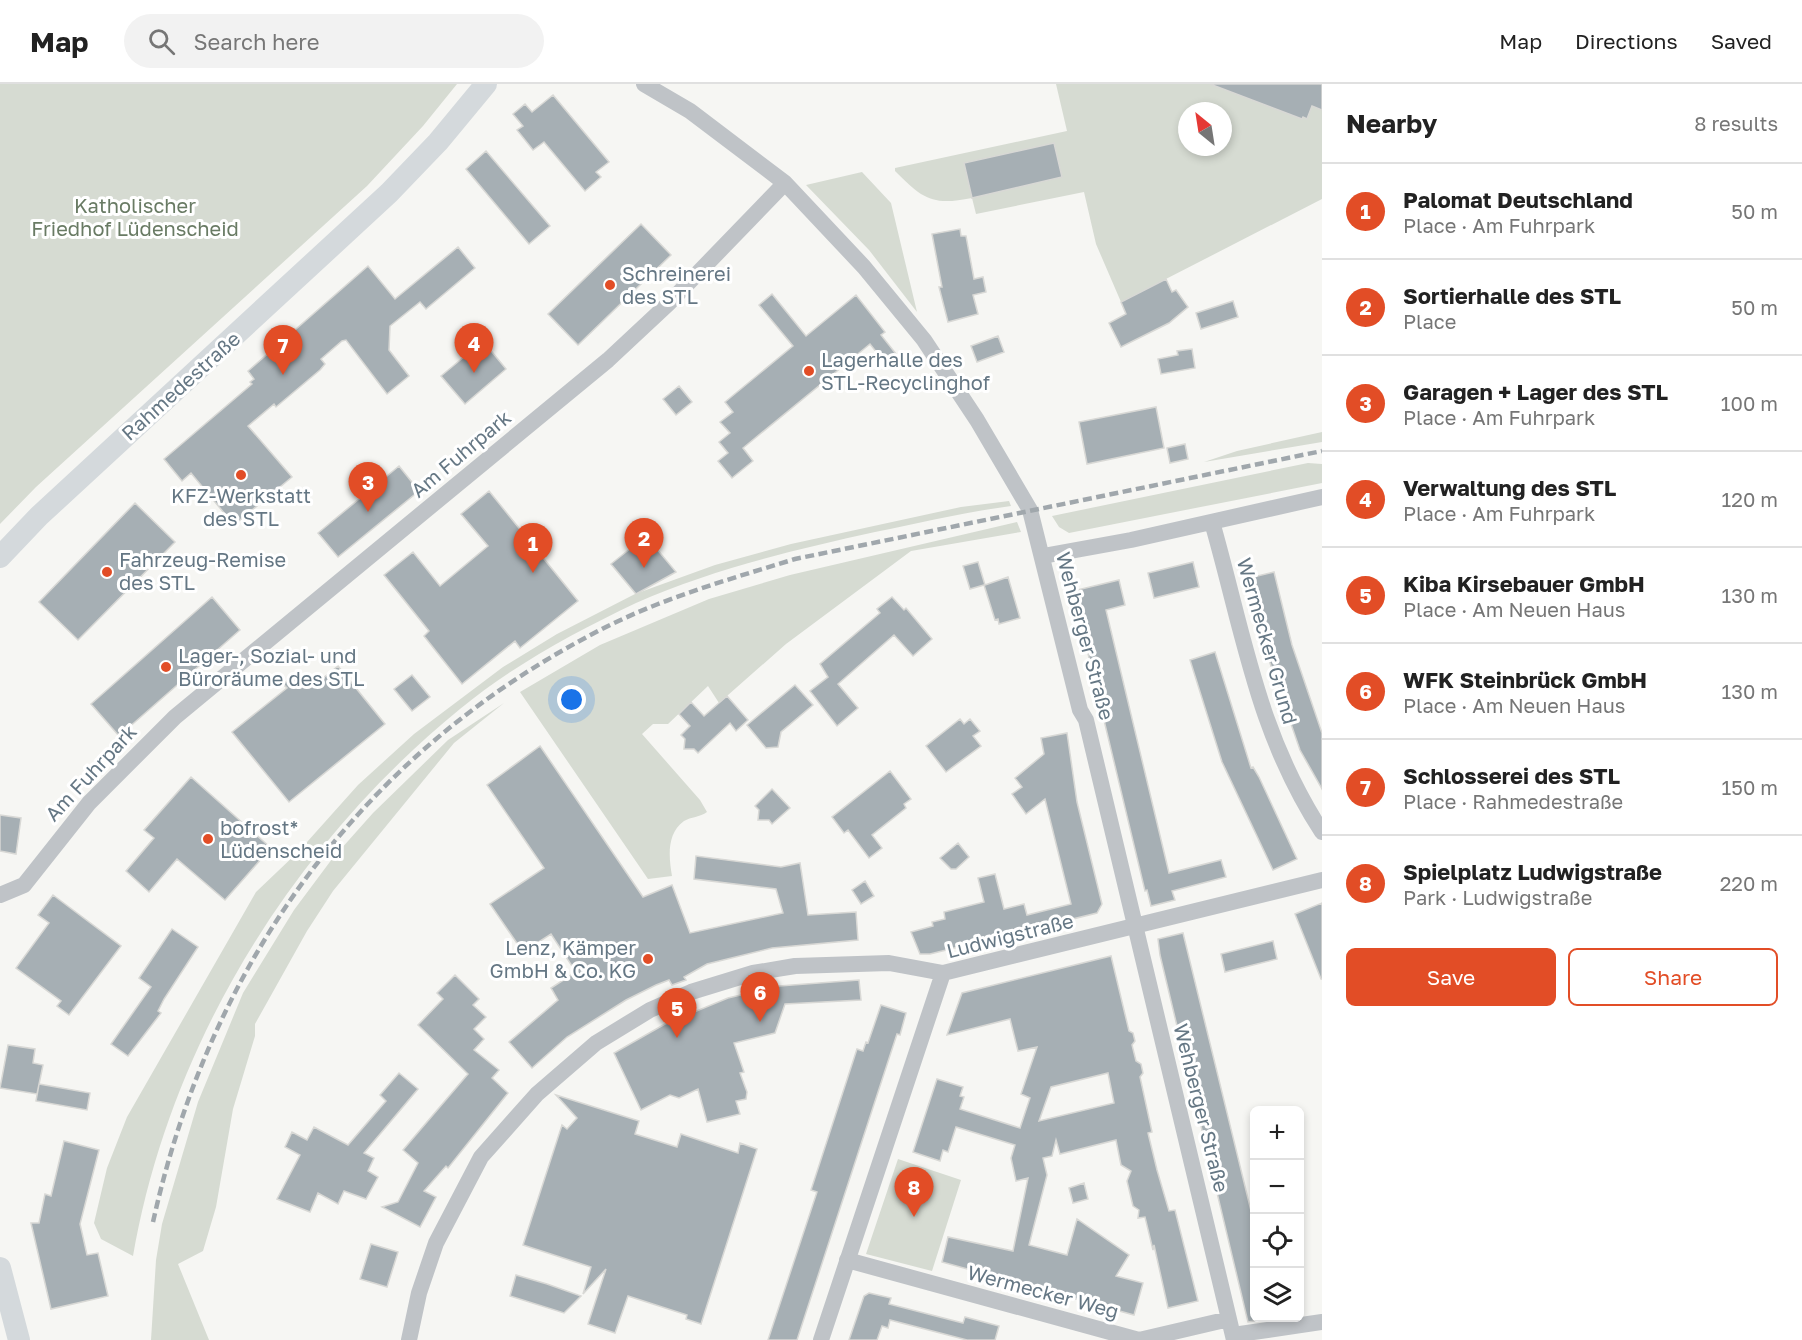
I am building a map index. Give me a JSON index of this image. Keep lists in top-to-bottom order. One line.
{"streets":{"main road":["Rahmedestraße"],"street":["Am Fuhrpark","Wehberger Straße","Wermecker Grund","Ludwigstraße","Wermecker Weg"]},"crossings":[["Am Fuhrpark","Wehberger Straße"],["Wehberger Straße","Ludwigstraße"],["Wehberger Straße","Wermecker Weg"],["Ludwigstraße","Wermecker Weg"]],"parks":["Katholischer Friedhof Lüdenscheid"],"places":["Schreinerei des STL","Lagerhalle des STL-Recyclinghof","KFZ-Werkstatt des STL","Fahrzeug-Remise des STL","Lager-, Sozial- und Büroräume des STL","bofrost* Lüdenscheid","Lenz, Kämper GmbH & Co. KG"],"north":"top left","page":{"header":"Map","search":"Search here","nav":["Map","Directions","Saved"],"heading":["Nearby","8 results"],"list":[{"mark":"1","name":"Palomat Deutschland","note":"Place · Am Fuhrpark","value":"50 m"},{"mark":"2","name":"Sortierhalle des STL","note":"Place","value":"50 m"},{"mark":"3","name":"Garagen + Lager des STL","note":"Place · Am Fuhrpark","value":"100 m"},{"mark":"4","name":"Verwaltung des STL","note":"Place · Am Fuhrpark","value":"120 m"},{"mark":"5","name":"Kiba Kirsebauer GmbH","note":"Place · Am Neuen Haus","value":"130 m"},{"mark":"6","name":"WFK Steinbrück GmbH","note":"Place · Am Neuen Haus","value":"130 m"},{"mark":"7","name":"Schlosserei des STL","note":"Place · Rahmedestraße","value":"150 m"},{"mark":"8","name":"Spielplatz Ludwigstraße","note":"Park · Ludwigstraße","value":"220 m"}],"pins":["4","7","3","2","1","6","5","8"],"buttons":["Save","Share"],"map_buttons":["+","−"]}}
